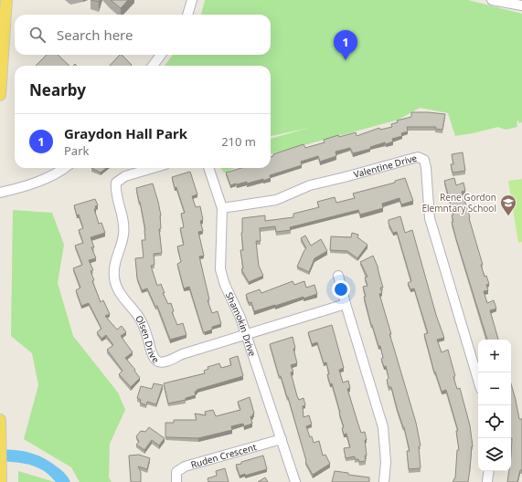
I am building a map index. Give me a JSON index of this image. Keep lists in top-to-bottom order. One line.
{"streets":{"street":["Valentine Drive","Shamokin Drive","Olsen Drive","Ruden Crescent"]},"crossings":[["Valentine Drive","Shamokin Drive"],["Shamokin Drive","Olsen Drive"],["Shamokin Drive","Ruden Crescent"]],"places":{"school or university":["Rene Gordon Elemntary School"]},"page":{"search":"Search here","pins":"1","heading":"Nearby","list":[{"mark":"1","name":"Graydon Hall Park","note":"Park","value":"210 m"}],"map_buttons":["+","−"]}}
